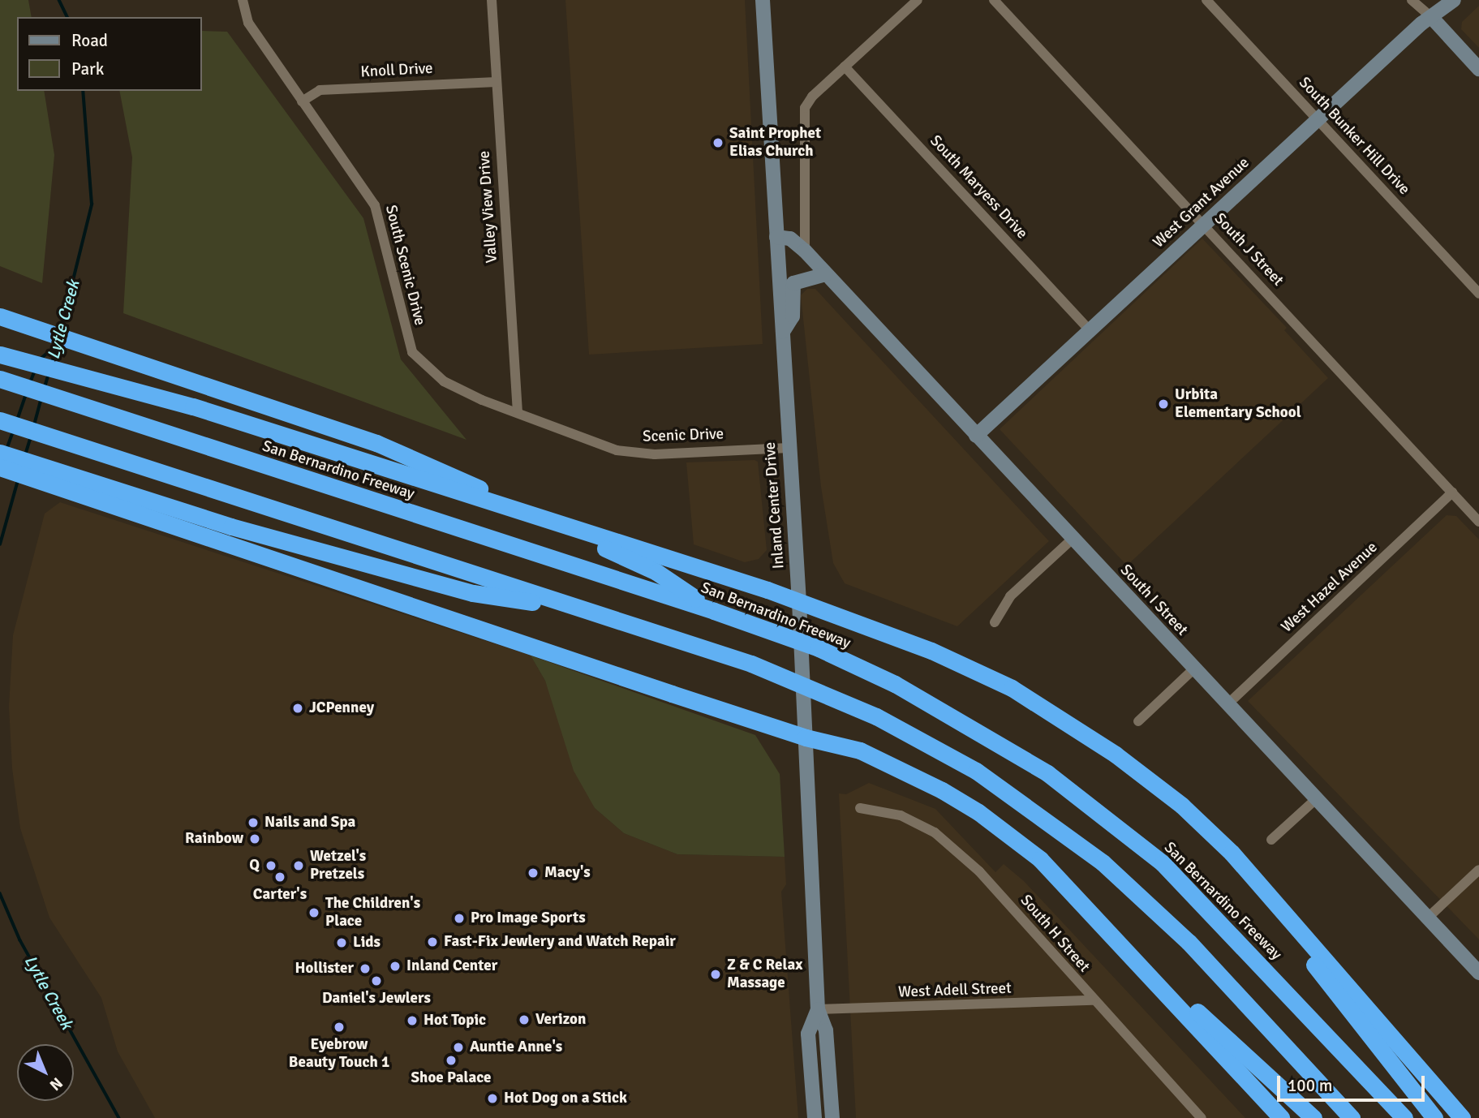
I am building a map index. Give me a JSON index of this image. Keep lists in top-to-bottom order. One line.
{"streets":{"highway":["San Bernardino Freeway"],"street":["Knoll Drive","South Bunker Hill Drive","South Maryess Drive","West Grant Avenue","Valley View Drive","South J Street","South Scenic Drive","Scenic Drive","Inland Center Drive","West Hazel Avenue","South I Street","South H Street","West Adell Street"]},"crossings":[["Knoll Drive","Valley View Drive"],["Knoll Drive","South Scenic Drive"],["South Bunker Hill Drive","West Grant Avenue"],["South Maryess Drive","West Grant Avenue"],["West Grant Avenue","South J Street"],["West Grant Avenue","South I Street"],["Valley View Drive","South Scenic Drive"],["Valley View Drive","Scenic Drive"],["South J Street","West Hazel Avenue"],["South Scenic Drive","Scenic Drive"],["Scenic Drive","Inland Center Drive"],["Inland Center Drive","South I Street"],["Inland Center Drive","West Adell Street"],["West Hazel Avenue","South I Street"],["South H Street","West Adell Street"]],"water":["Lytle Creek"],"places":["Saint Prophet Elias Church","Urbita Elementary School","JCPenney","Nails and Spa","Rainbow","Q","Wetzel's Pretzels","Macy's","Carter's","The Children's Place","Pro Image Sports","Fast-Fix Jewlery and Watch Repair","Lids","Inland Center","Hollister","Z & C Relax Massage","Daniel's Jewlers","Verizon","Hot Topic","Eyebrow Beauty Touch 1","Auntie Anne's","Shoe Palace","Hot Dog on a Stick"],"legend":["Road","Park"],"scale_bar":"100 m","north":"bottom right"}
